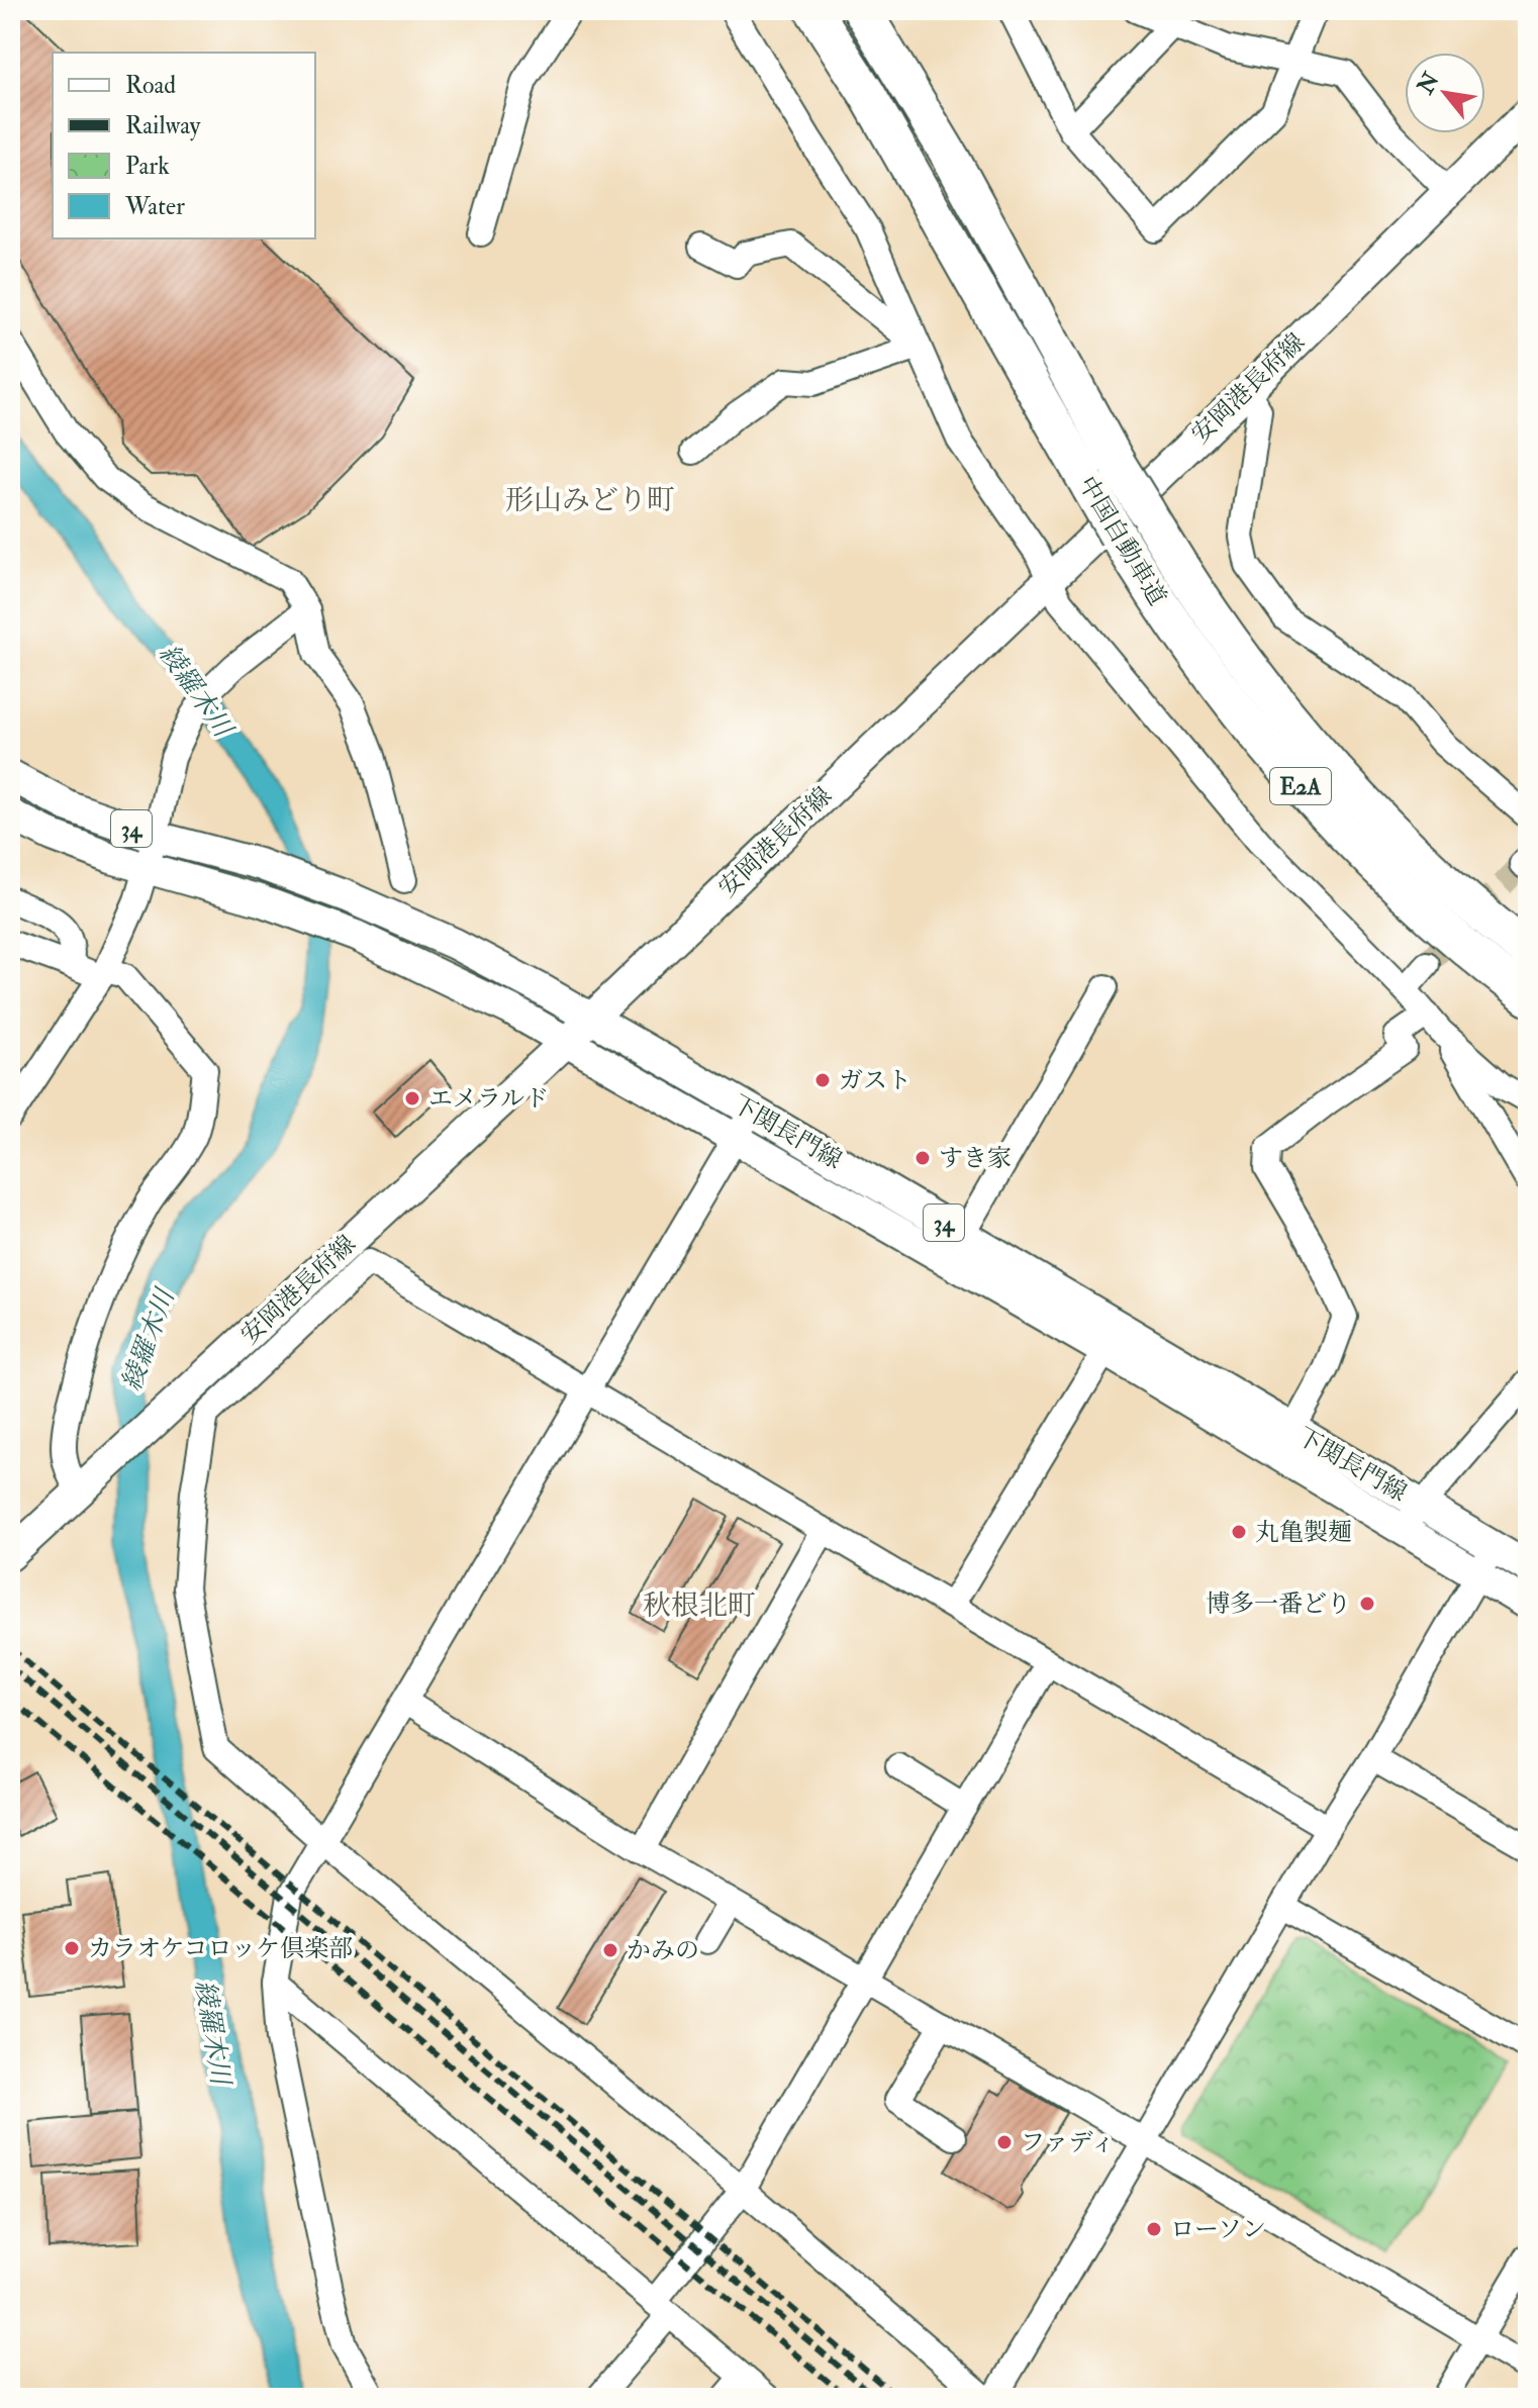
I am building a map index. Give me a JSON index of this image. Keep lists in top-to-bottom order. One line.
{"streets":{"highway":["中国自動車道","E2A"],"main road":["安岡港長府線","34","下関長門線"]},"crossings":[["安岡港長府線","下関長門線"]],"districts":["形山みどり町","秋根北町"],"water":["綾羅木川"],"places":["ガスト","エメラルド","すき家","丸亀製麺","博多一番どり","カラオケコロッケ倶楽部","かみの","ファディ","ローソン"],"legend":["Road","Railway","Park","Water"],"north":"top left"}
